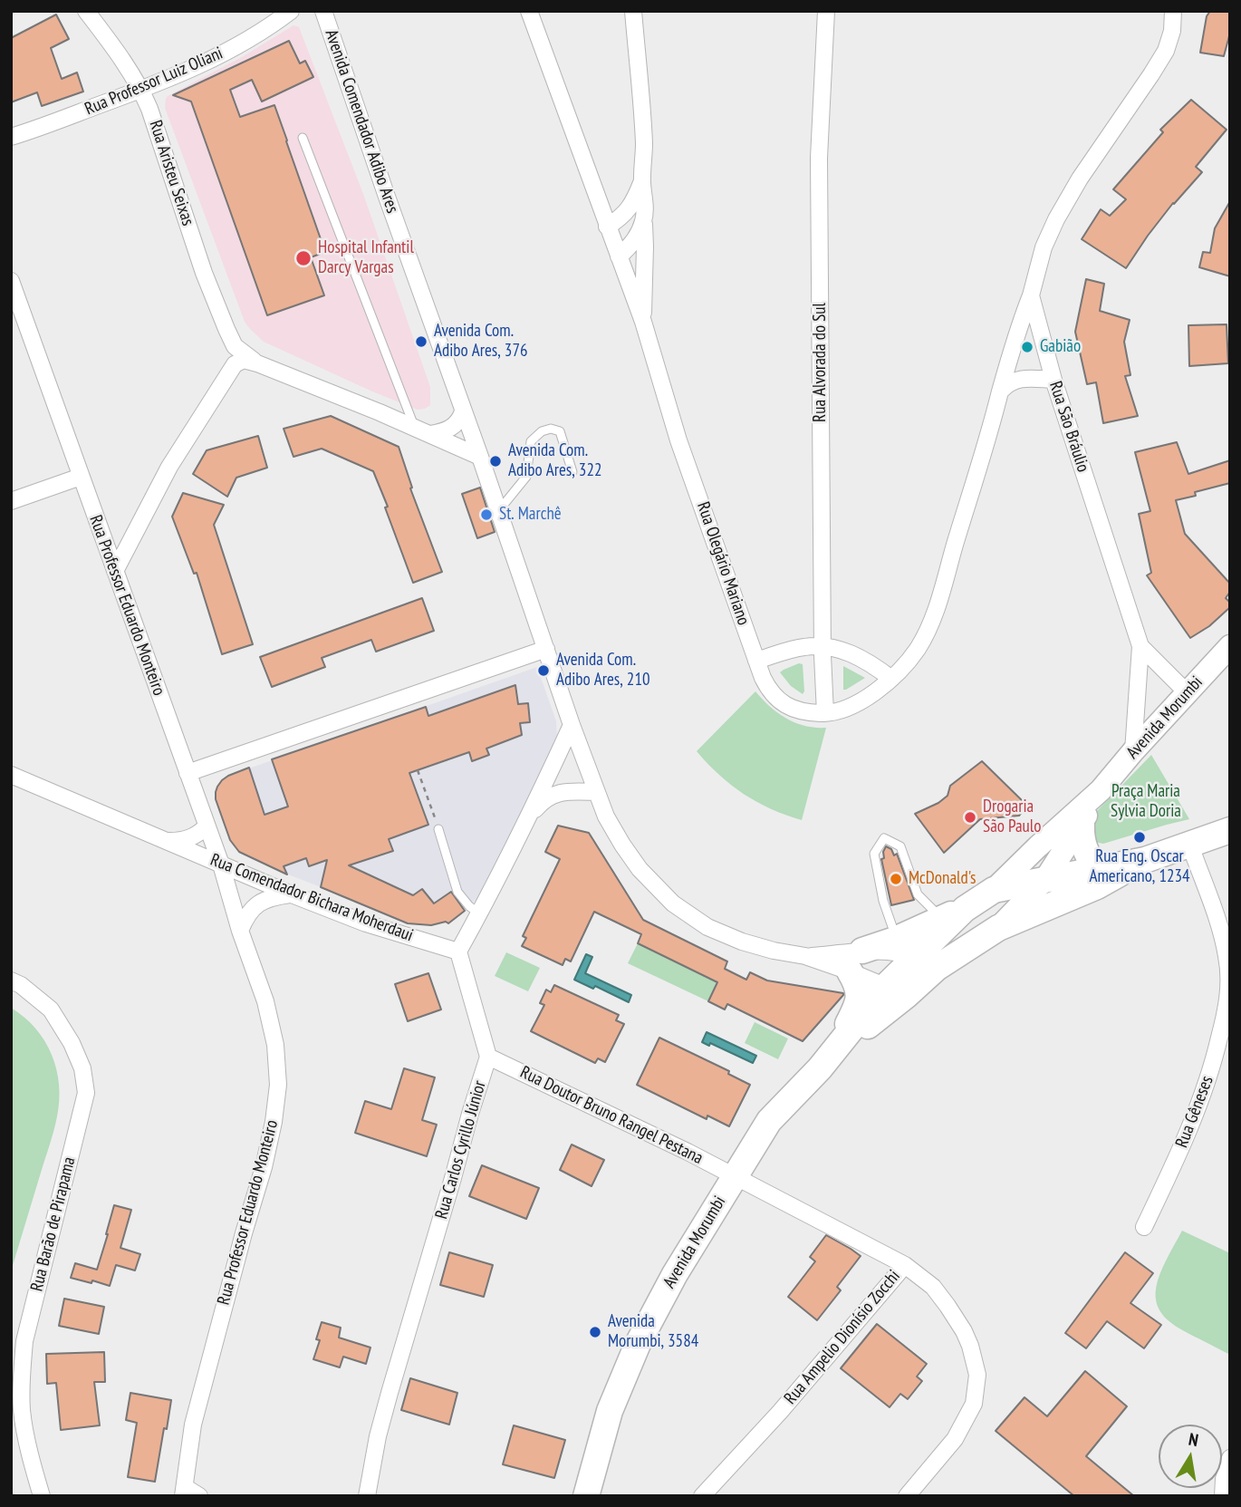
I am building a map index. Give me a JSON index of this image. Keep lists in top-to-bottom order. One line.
{"streets":{"main road":["Avenida Morumbi"],"street":["Rua Professor Luiz Oliani","Avenida Comendador Adibo Ares","Rua Aristeu Seixas","Rua Alvorada do Sul","Rua São Bráulio","Rua Olegário Mariano","Rua Professor Eduardo Monteiro","Rua Comendador Bichara Moherdaui","Rua Gêneses","Rua Doutor Bruno Rangel Pestana","Rua Carlos Cyrillo Júnior","Rua Barão de Pirapama","Rua Ampelio Dionísio Zocchi"]},"crossings":[["Rua Professor Luiz Oliani","Rua Aristeu Seixas"],["Avenida Comendador Adibo Ares","Rua Aristeu Seixas"],["Avenida Comendador Adibo Ares","Avenida Morumbi"],["Rua Alvorada do Sul","Rua Olegário Mariano"],["Rua São Bráulio","Rua Olegário Mariano"],["Rua São Bráulio","Avenida Morumbi"],["Rua Professor Eduardo Monteiro","Rua Comendador Bichara Moherdaui"],["Avenida Morumbi","Rua Doutor Bruno Rangel Pestana"],["Avenida Morumbi","Rua Ampelio Dionísio Zocchi"],["Rua Comendador Bichara Moherdaui","Rua Carlos Cyrillo Júnior"],["Rua Doutor Bruno Rangel Pestana","Rua Carlos Cyrillo Júnior"],["Rua Doutor Bruno Rangel Pestana","Rua Ampelio Dionísio Zocchi"]],"parks":["Praça Maria Sylvia Doria"],"places":["Hospital Infantil Darcy Vargas","Avenida Com. Adibo Ares, 376","Gabião","Avenida Com. Adibo Ares, 322","St. Marchê","Avenida Com. Adibo Ares, 210","Drogaria São Paulo","Rua Eng. Oscar Americano, 1234","McDonald's","Avenida Morumbi, 3584"],"north":"top"}
